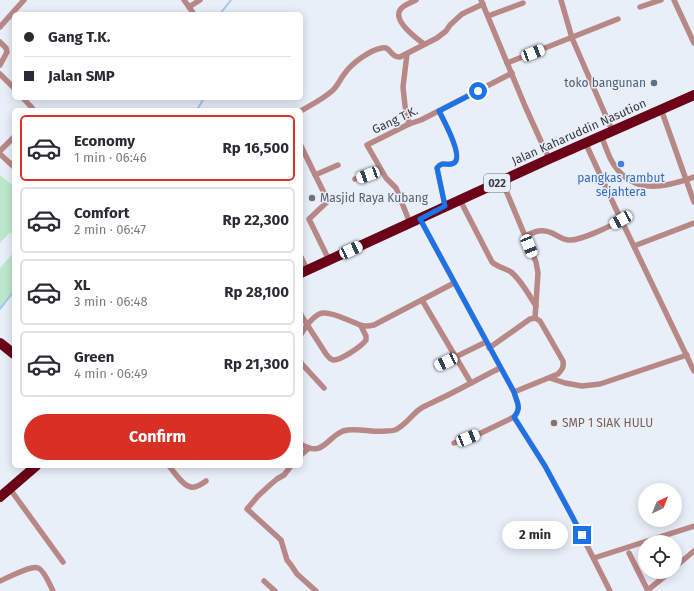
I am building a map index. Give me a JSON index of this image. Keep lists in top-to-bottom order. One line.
{"streets":{"highway":["Jalan Kaharuddin Nasution","022"],"street":["Gang T.K."]},"crossings":[["Gang T.K.","Jalan Kaharuddin Nasution"]],"places":["toko bangunan","pangkas rambut sejahtera","Masjid Raya Kubang","SMP 1 SIAK HULU"],"north":"top right","page":{"banner":["Gang T.K.","Jalan SMP"],"list":[{"name":"Economy","note":"1 min · 06:46","value":"Rp 16,500"},{"name":"Comfort","note":"2 min · 06:47","value":"Rp 22,300"},{"name":"XL","note":"3 min · 06:48","value":"Rp 28,100"},{"name":"Green","note":"4 min · 06:49","value":"Rp 21,300"}],"buttons":"Confirm","bubble":"2 min"}}
